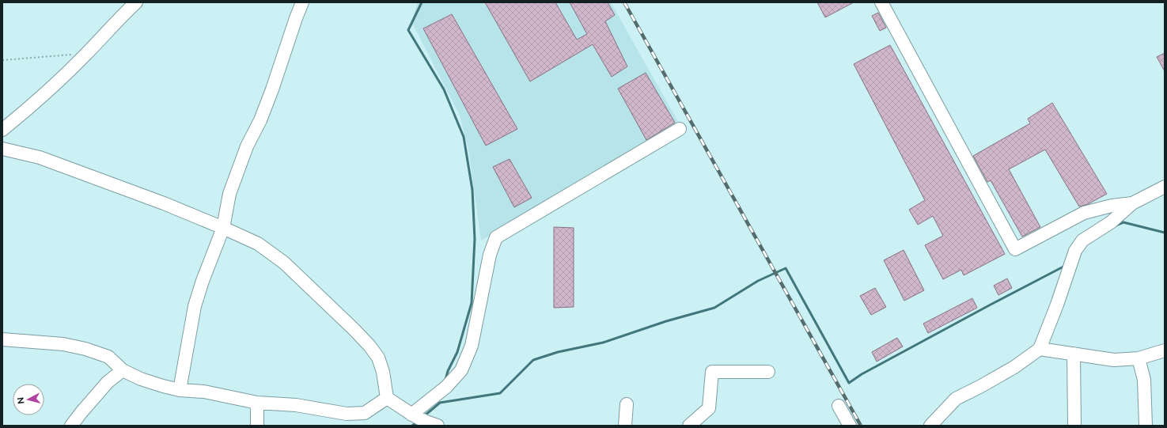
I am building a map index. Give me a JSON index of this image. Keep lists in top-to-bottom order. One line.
{"north":"left"}
